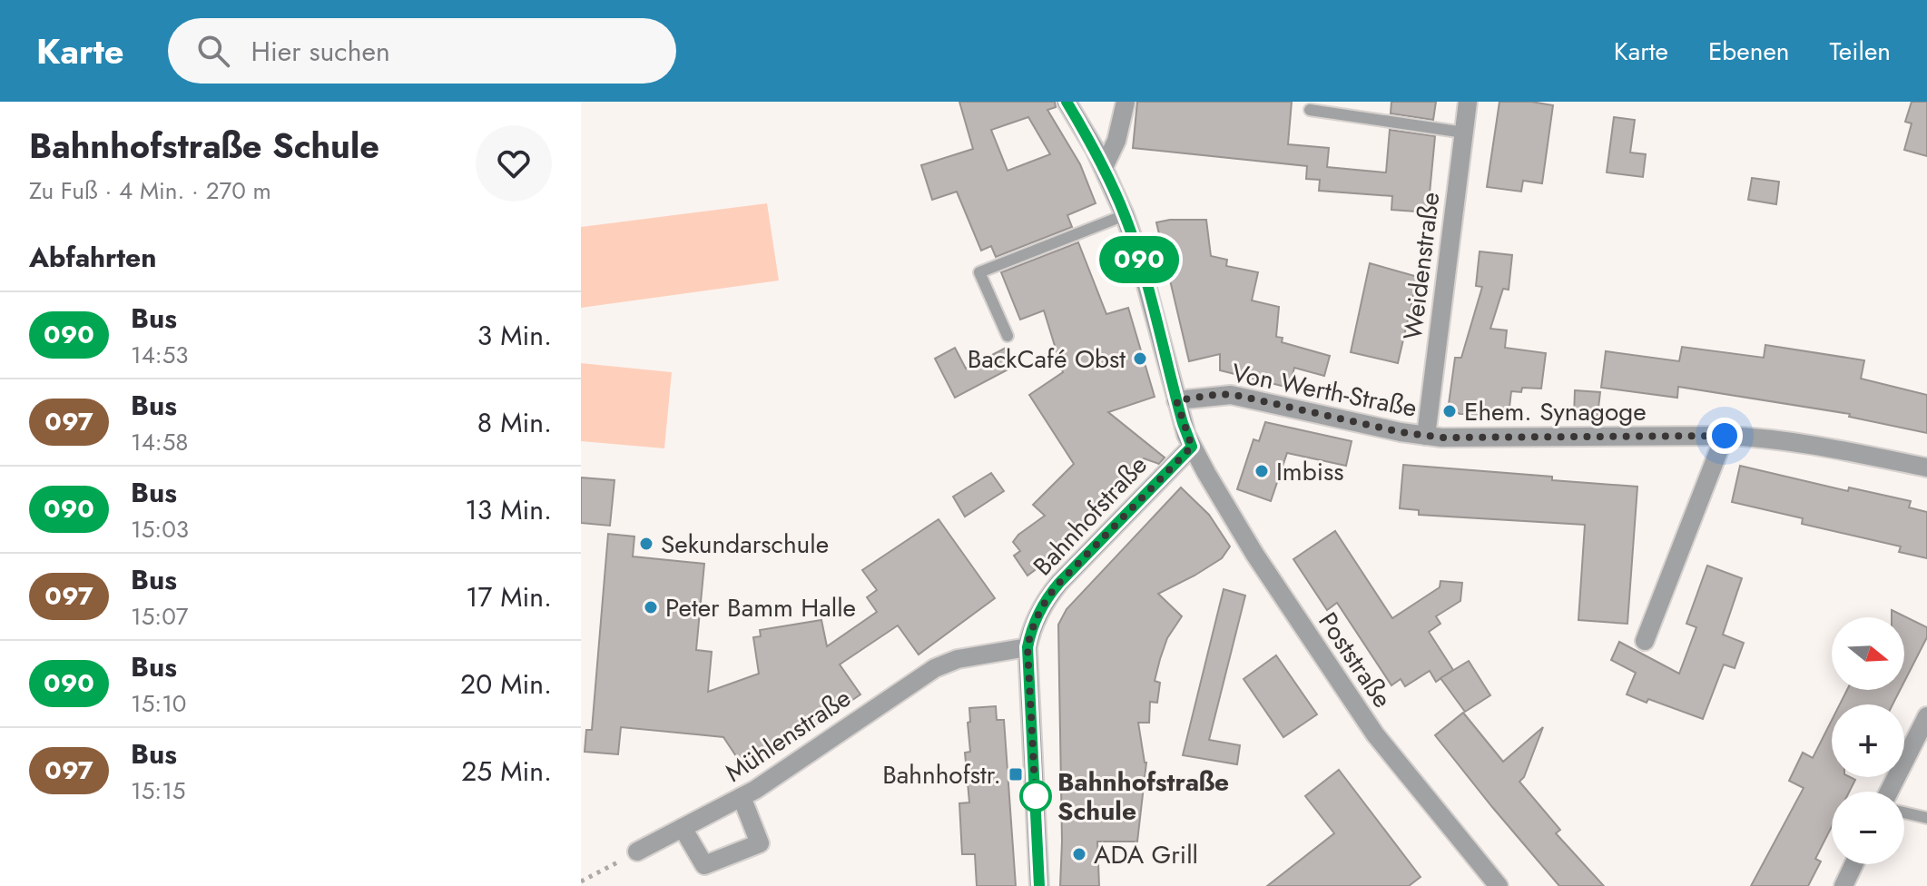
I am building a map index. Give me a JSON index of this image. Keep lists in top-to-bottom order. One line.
{"streets":{"street":["Weidenstraße","Von Werth-Straße","Bahnhofstraße","Poststraße","Mühlenstraße"]},"crossings":[["Weidenstraße","Von Werth-Straße"],["Von Werth-Straße","Poststraße"],["Bahnhofstraße","Poststraße"],["Bahnhofstraße","Mühlenstraße"]],"places":{"other":["BackCafé Obst","Ehem. Synagoge","Imbiss","Sekundarschule","Peter Bamm Halle","Bahnhofstraße Schule","ADA Grill"],"transit":["Bahnhofstr."]},"lines":["bus line 090"],"north":"right","page":{"header":"Karte","search":"Hier suchen","nav":["Karte","Ebenen","Teilen"],"heading":[["Bahnhofstraße Schule","Zu Fuß · 4 Min. · 270 m"],"Abfahrten"],"on_map":"090","list":[{"mark":"090","name":"Bus","note":"14:53","value":"3 Min."},{"mark":"097","name":"Bus","note":"14:58","value":"8 Min."},{"mark":"090","name":"Bus","note":"15:03","value":"13 Min."},{"mark":"097","name":"Bus","note":"15:07","value":"17 Min."},{"mark":"090","name":"Bus","note":"15:10","value":"20 Min."},{"mark":"097","name":"Bus","note":"15:15","value":"25 Min."}],"map_buttons":["+","−"]}}
